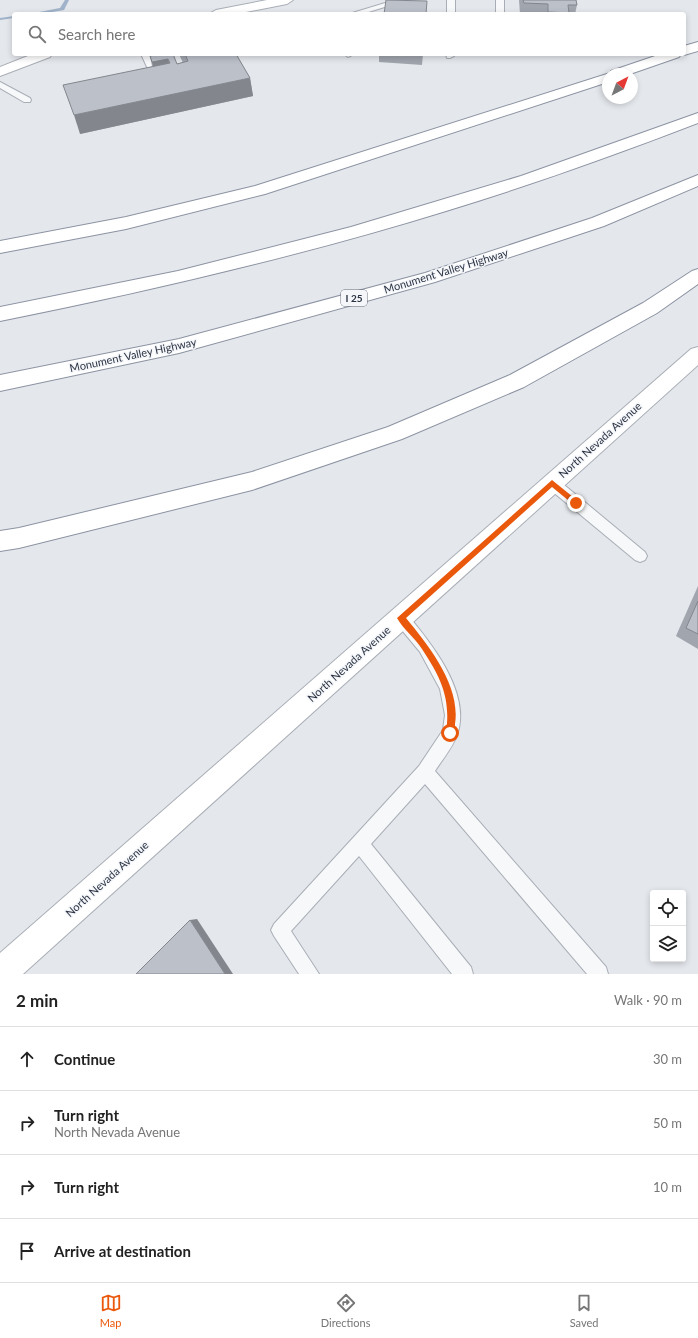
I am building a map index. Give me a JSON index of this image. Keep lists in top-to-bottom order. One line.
{"streets":{"main road":["Monument Valley Highway","I 25","North Nevada Avenue"]},"north":"top right","page":{"search":"Search here","heading":["2 min","Walk · 90 m"],"list":[["Continue","30 m"],["Turn right","North Nevada Avenue","50 m"],["Turn right","10 m"],"Arrive at destination"],"nav":["Map","Directions","Saved"]}}
